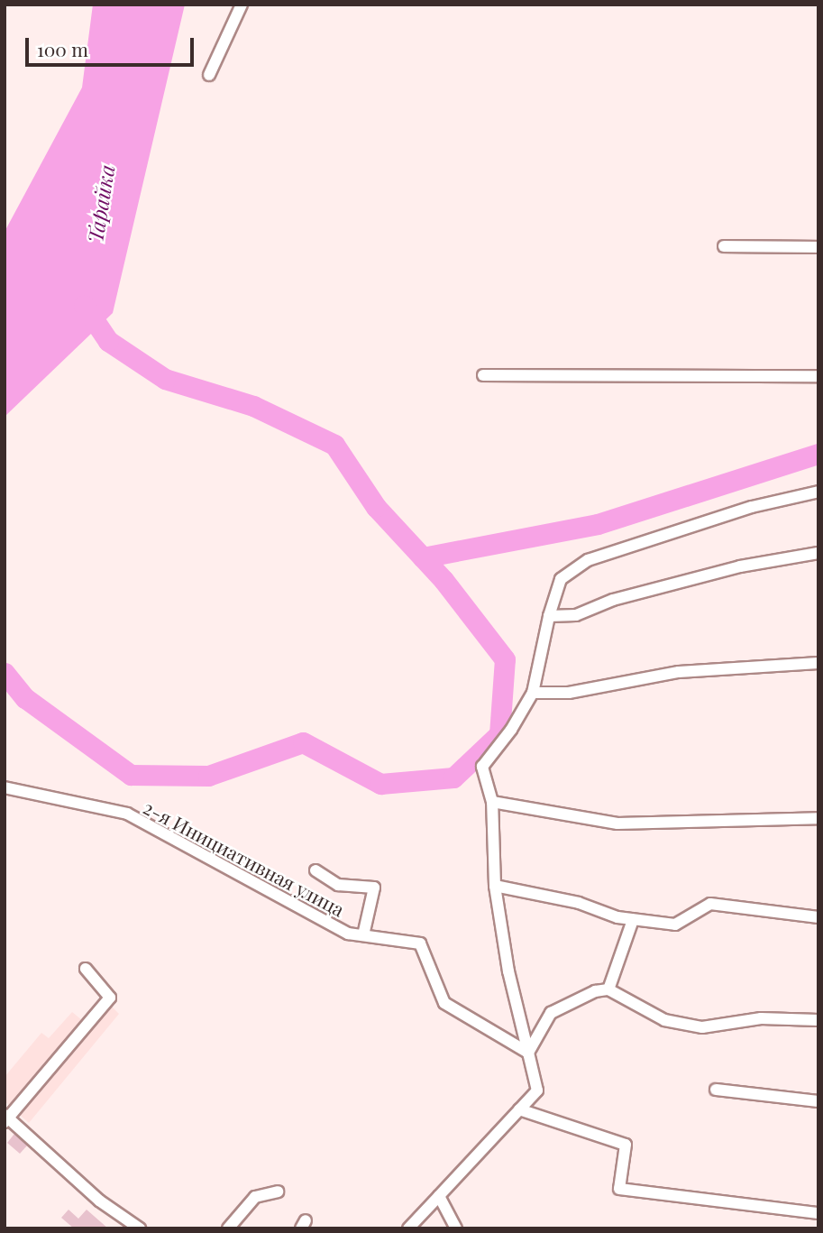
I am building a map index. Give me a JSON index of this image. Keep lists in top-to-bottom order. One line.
{"streets":{"street":["2-я Инициативная улица"]},"water":["Тарайка"],"scale_bar":"100 m"}
